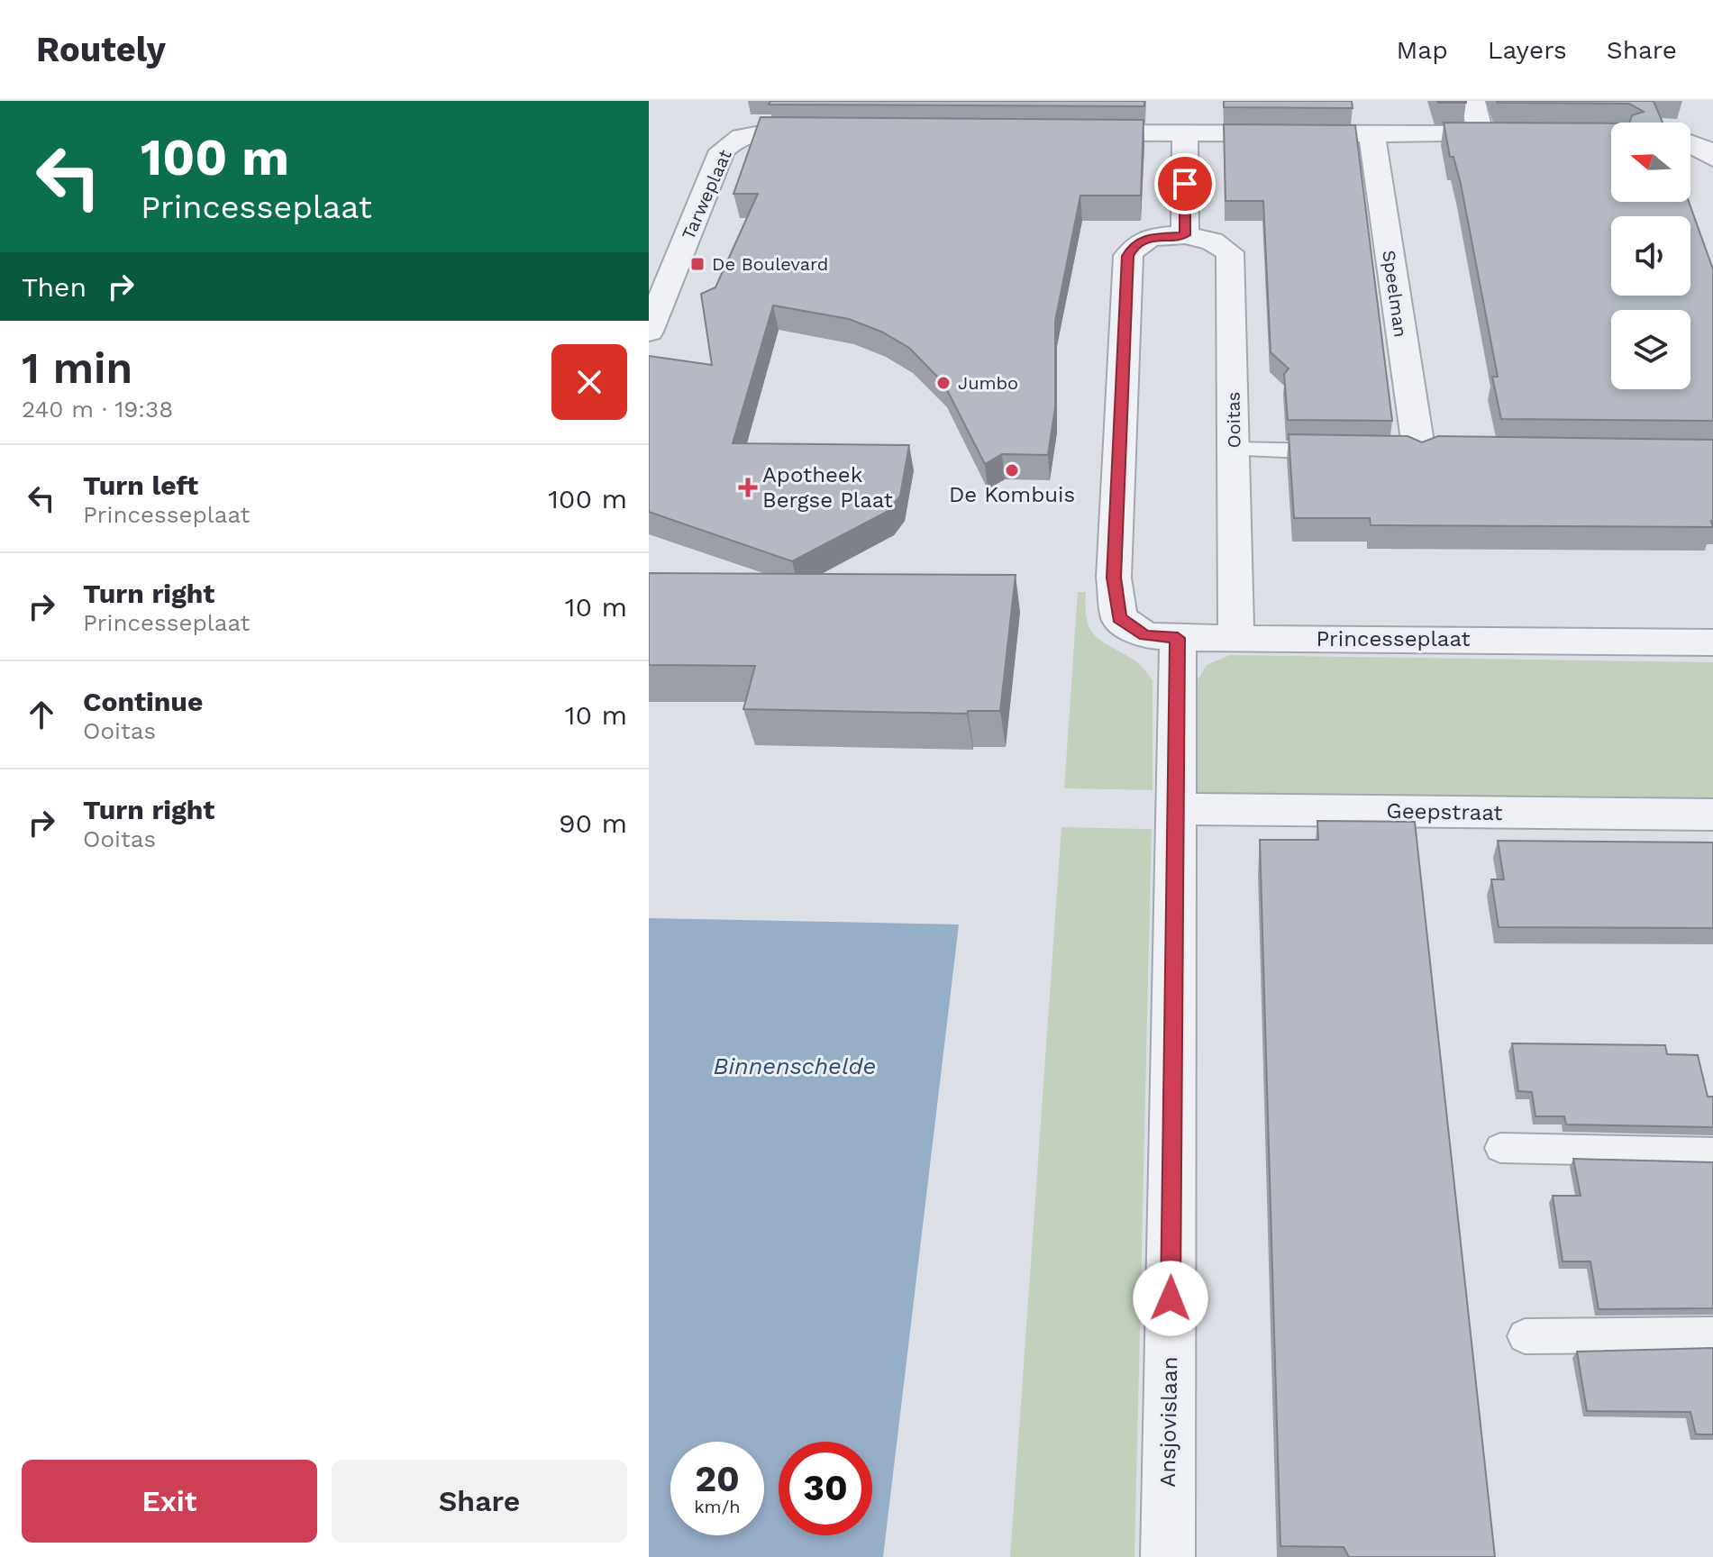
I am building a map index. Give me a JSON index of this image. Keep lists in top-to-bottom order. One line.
{"streets":{"street":["Tarweplaat","Speelman","Ooitas","Princesseplaat","Geepstraat","Ansjovislaan"]},"crossings":[["Ooitas","Princesseplaat"],["Princesseplaat","Ansjovislaan"],["Geepstraat","Ansjovislaan"]],"water":["Binnenschelde"],"places":{"transit":["De Boulevard"],"other":["Jumbo","De Kombuis"],"health":["Apotheek Bergse Plaat"]},"north":"left","page":{"header":"Routely","nav":["Map","Layers","Share"],"turn":["100 m","Princesseplaat"],"then":"Then","heading":["1 min","240 m · 19:38"],"list":[{"name":"Turn left","note":"Princesseplaat","value":"100 m"},{"name":"Turn right","note":"Princesseplaat","value":"10 m"},{"name":"Continue","note":"Ooitas","value":"10 m"},{"name":"Turn right","note":"Ooitas","value":"90 m"}],"speed":"20 km/h","limit":"30","buttons":["Exit","Share"]}}
